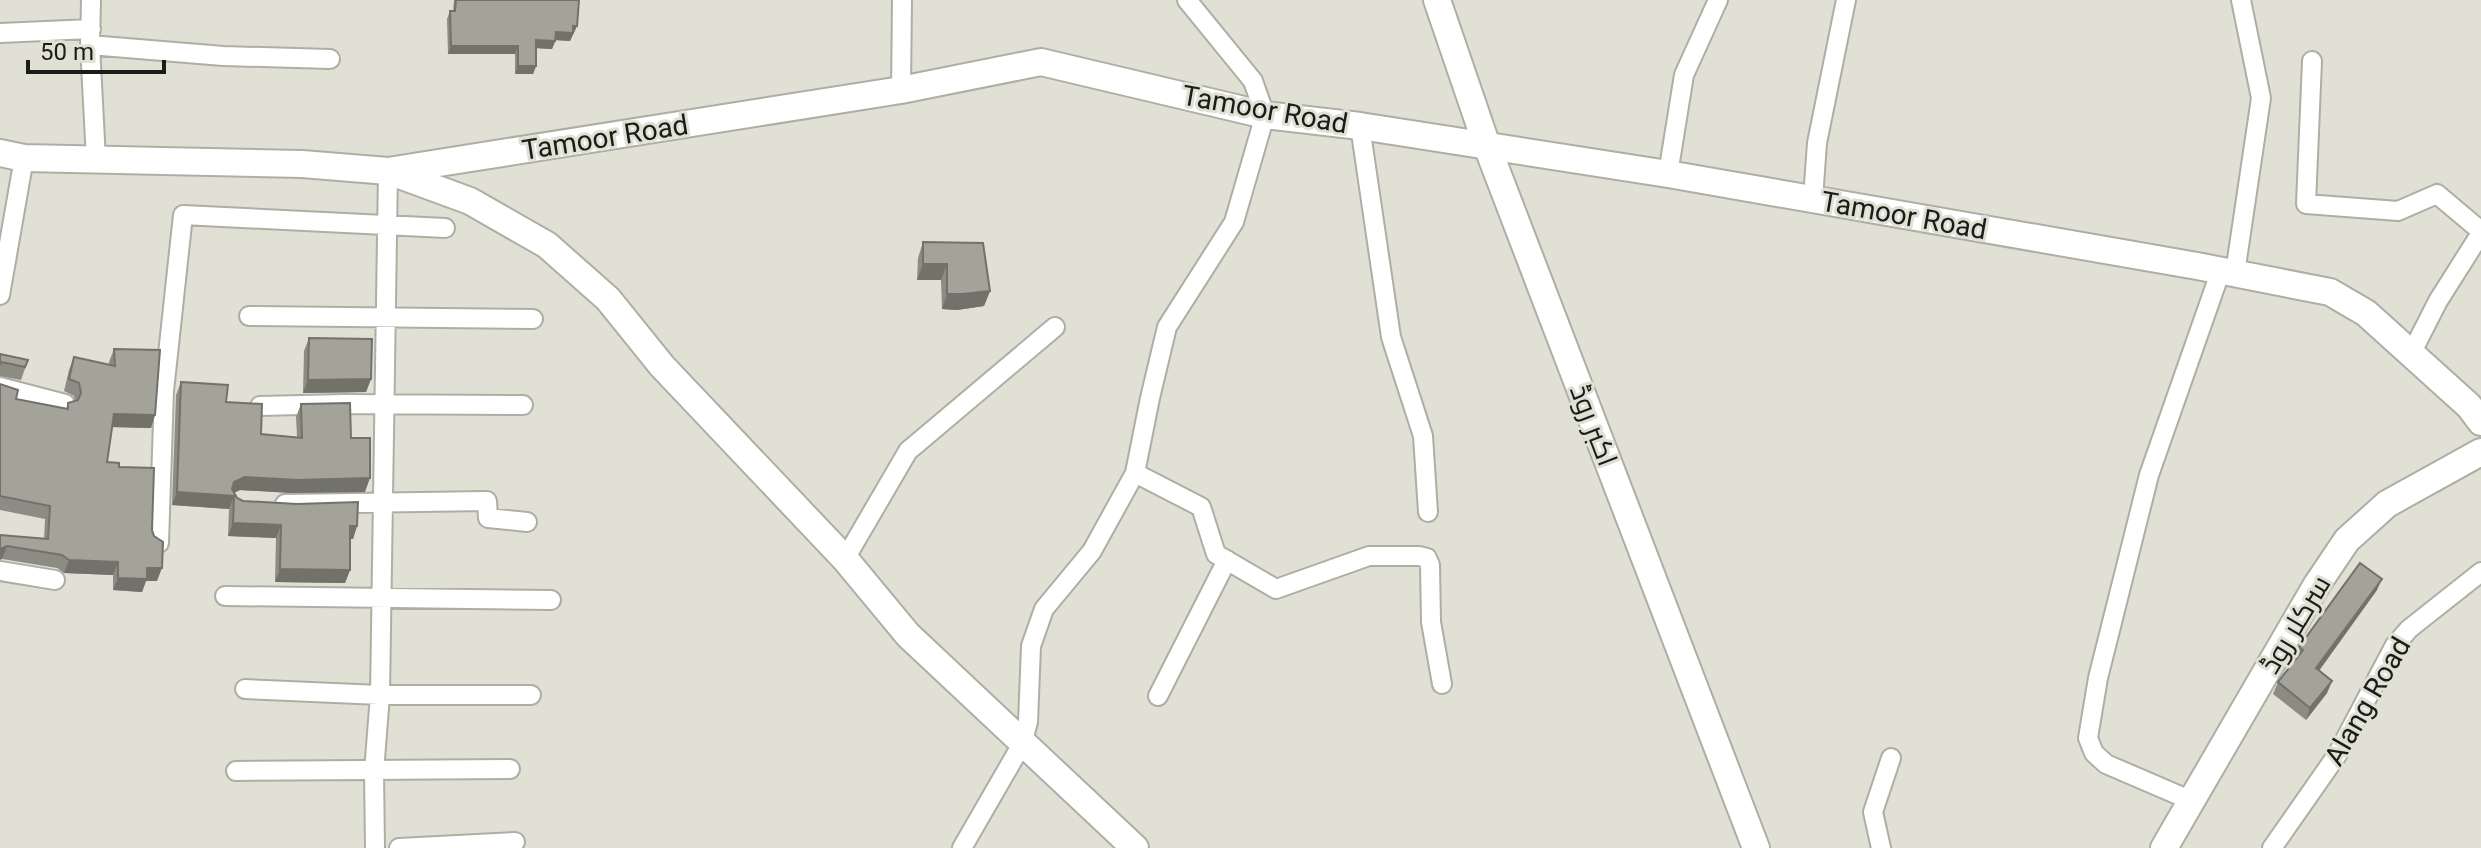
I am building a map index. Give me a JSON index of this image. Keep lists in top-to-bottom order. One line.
{"streets":{"street":["Tamoor Road","اکبر روڈ","سرکلر روڈ","Alang Road"]},"crossings":[["Tamoor Road","اکبر روڈ"]],"scale_bar":"50 m"}
